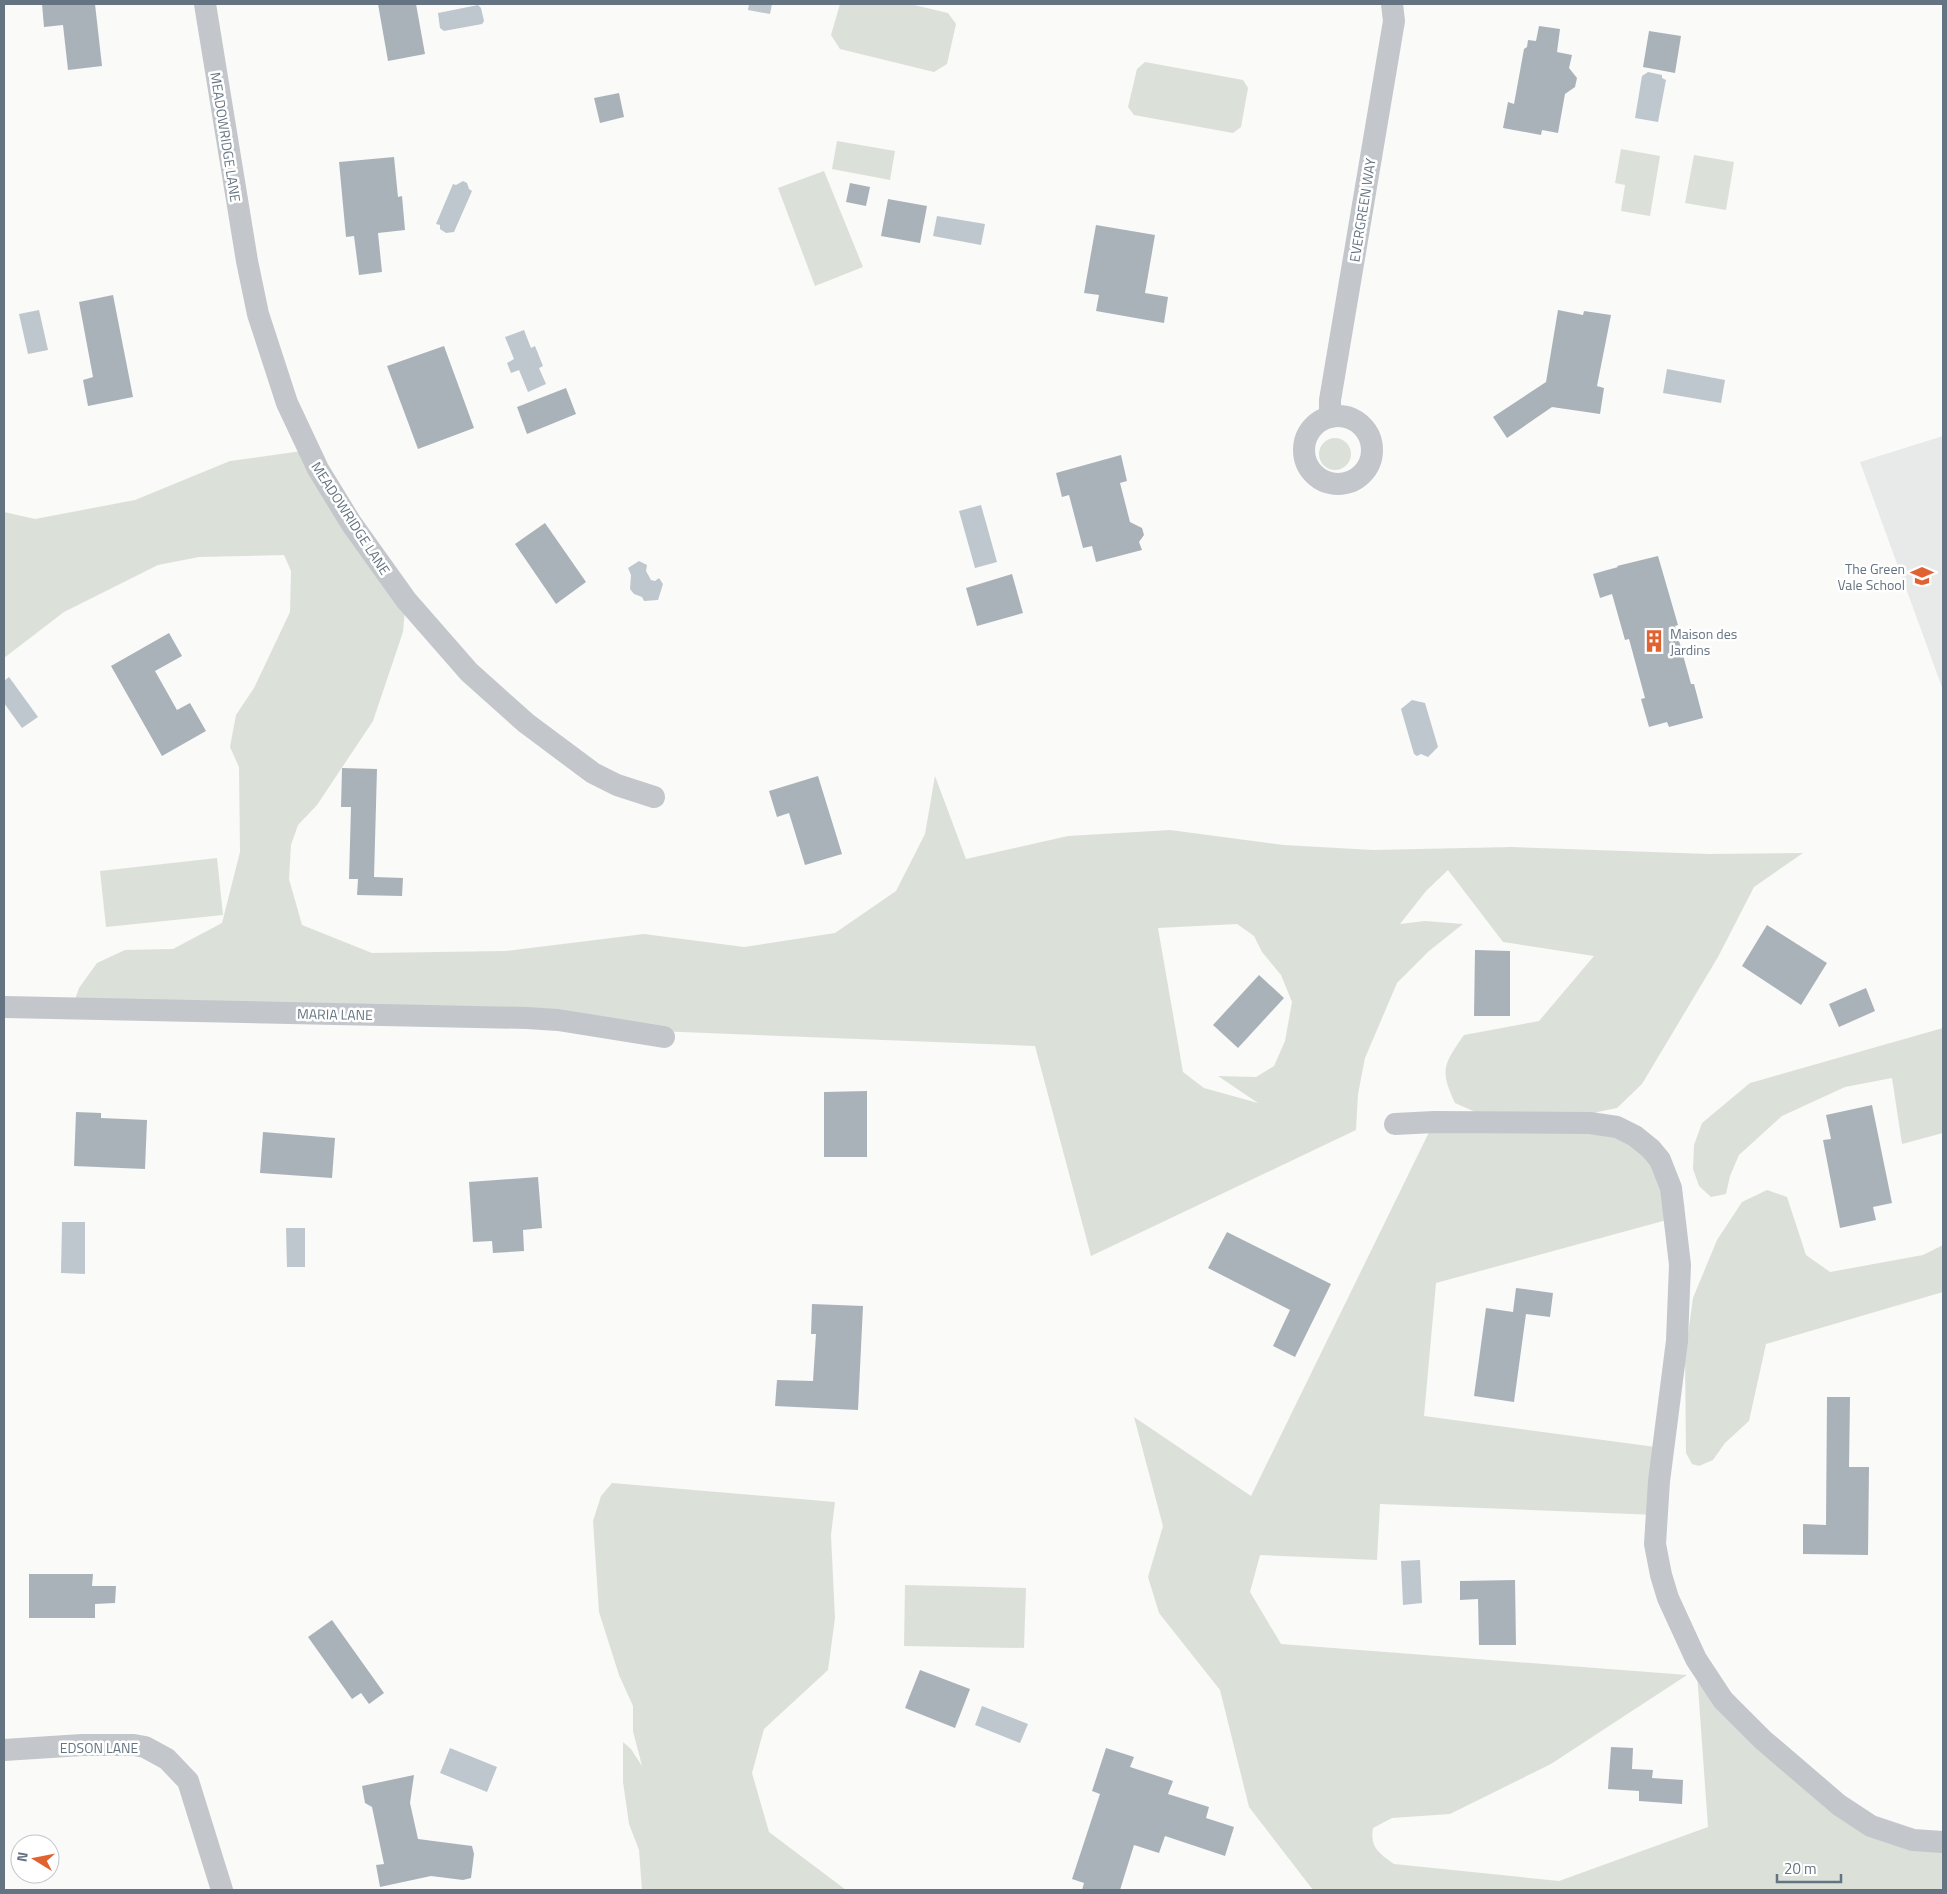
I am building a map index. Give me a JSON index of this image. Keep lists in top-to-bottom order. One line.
{"streets":{"street":["MEADOWRIDGE LANE","EVERGREEN WAY","MARIA LANE","EDSON LANE"]},"places":{"school or university":["The Green Vale School"],"building":["Maison des Jardins"]},"scale_bar":"20 m","north":"left"}
